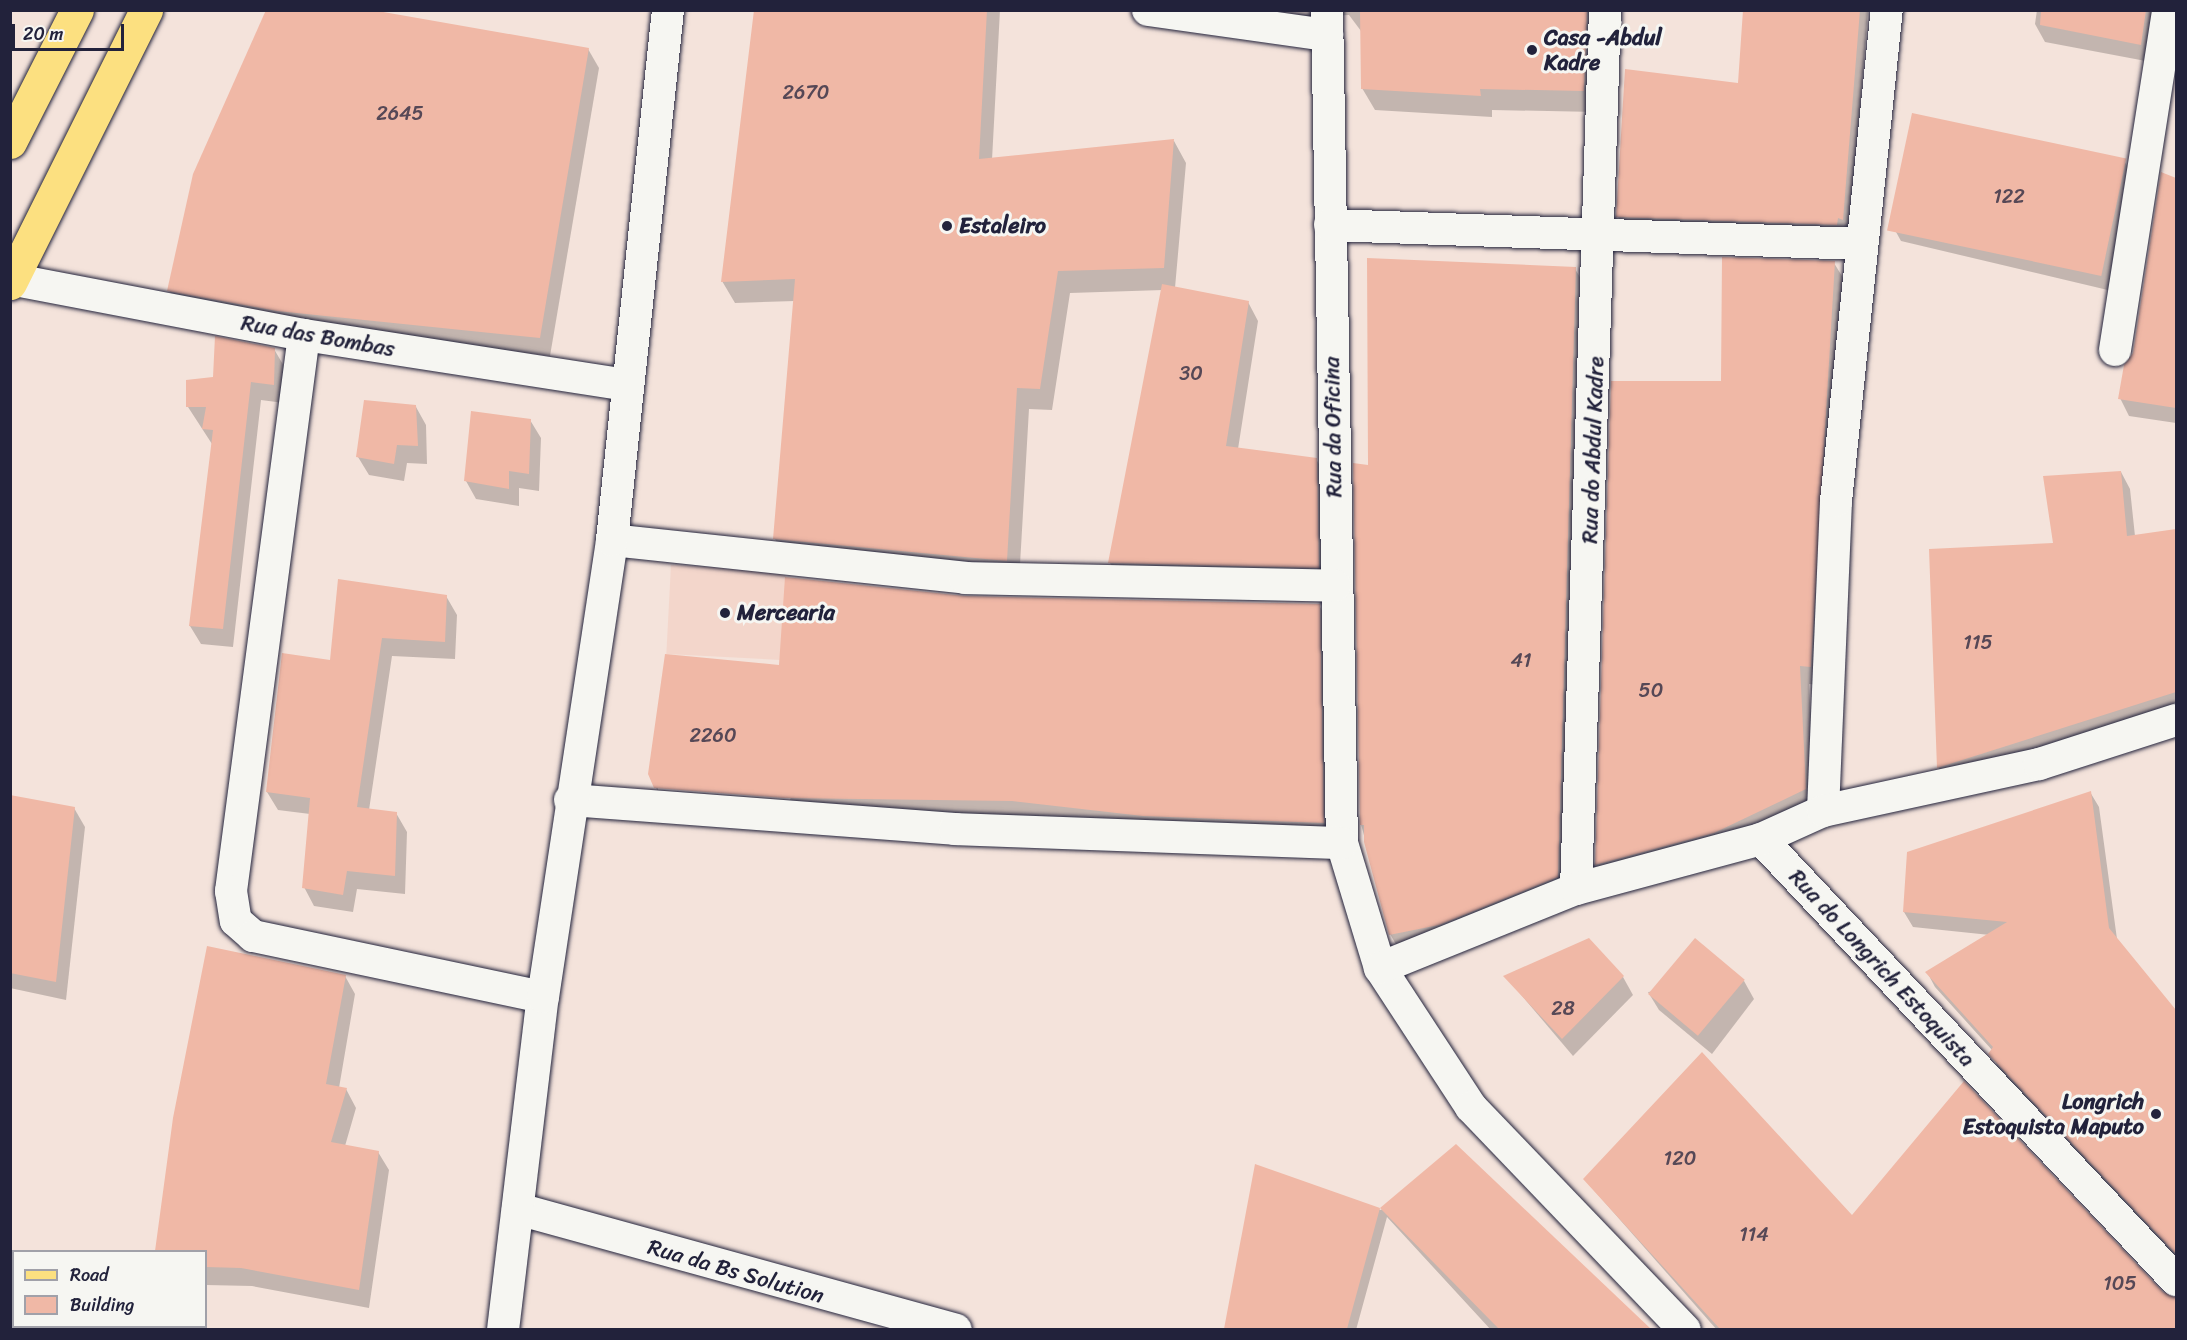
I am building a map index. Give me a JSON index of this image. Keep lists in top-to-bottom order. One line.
{"streets":{"street":["Rua das Bombas","Rua da Oficina","Rua do Abdul Kadre","Rua do Longrich Estoquista","Rua da Bs Solution"]},"places":["Casa -Abdul Kadre","Estaleiro","Mercearia","Longrich Estoquista Maputo"],"house_numbers":["2670","2645","122","30","115","41","50","2260","28","120","114","105"],"legend":["Road","Building"],"scale_bar":"20 m"}
